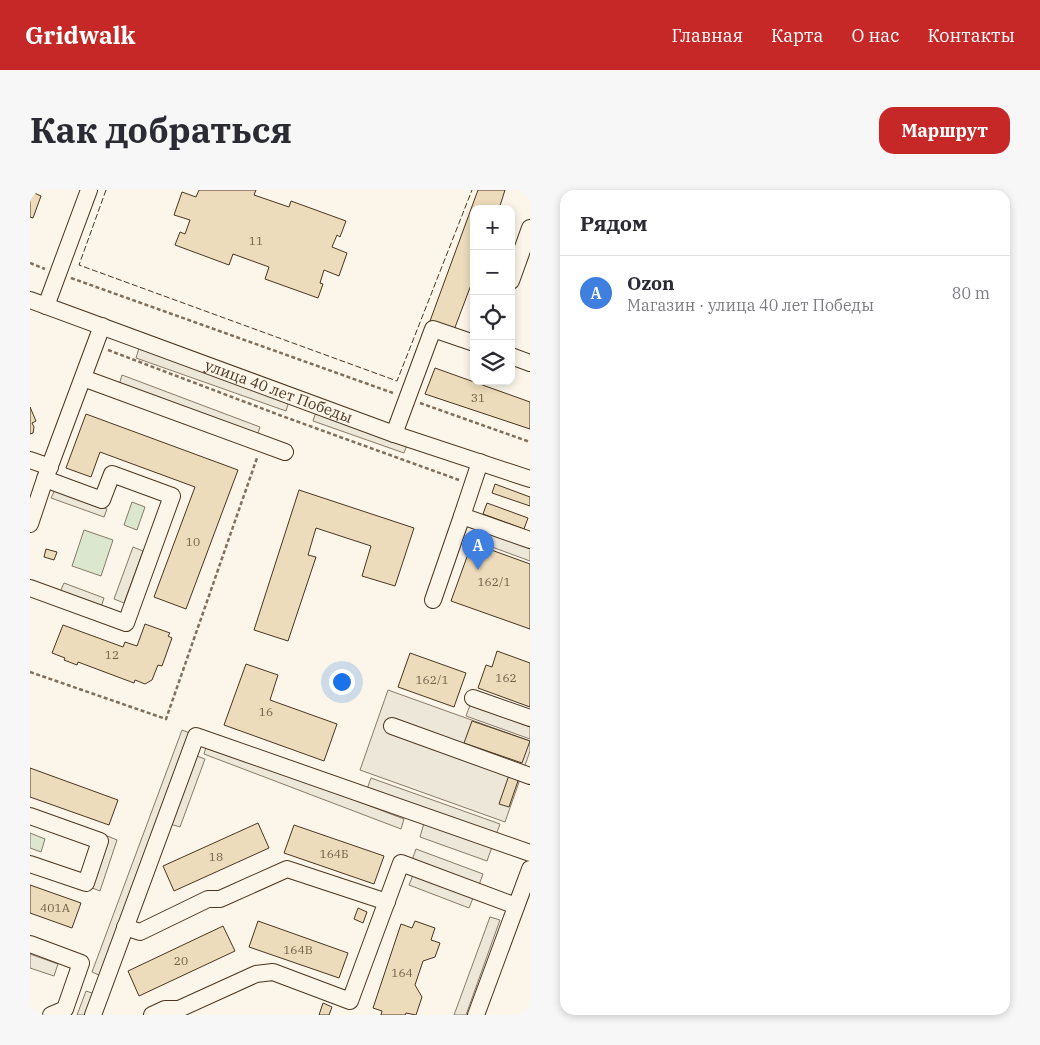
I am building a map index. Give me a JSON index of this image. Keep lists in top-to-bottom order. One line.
{"streets":{"street":["улица 40 лет Победы"]},"house_numbers":["11","31","10","162/1","12","162","162/1","16","164Б","18","401А","164В","20","164"],"page":{"header":"Gridwalk","nav":["Главная","Карта","О нас","Контакты"],"title":"Как добраться","buttons":"Маршрут","heading":"Рядом","map_buttons":["+","−"],"list":[{"mark":"A","name":"Ozon","note":"Магазин · улица 40 лет Победы","value":"80 m"}],"pins":"A"}}
